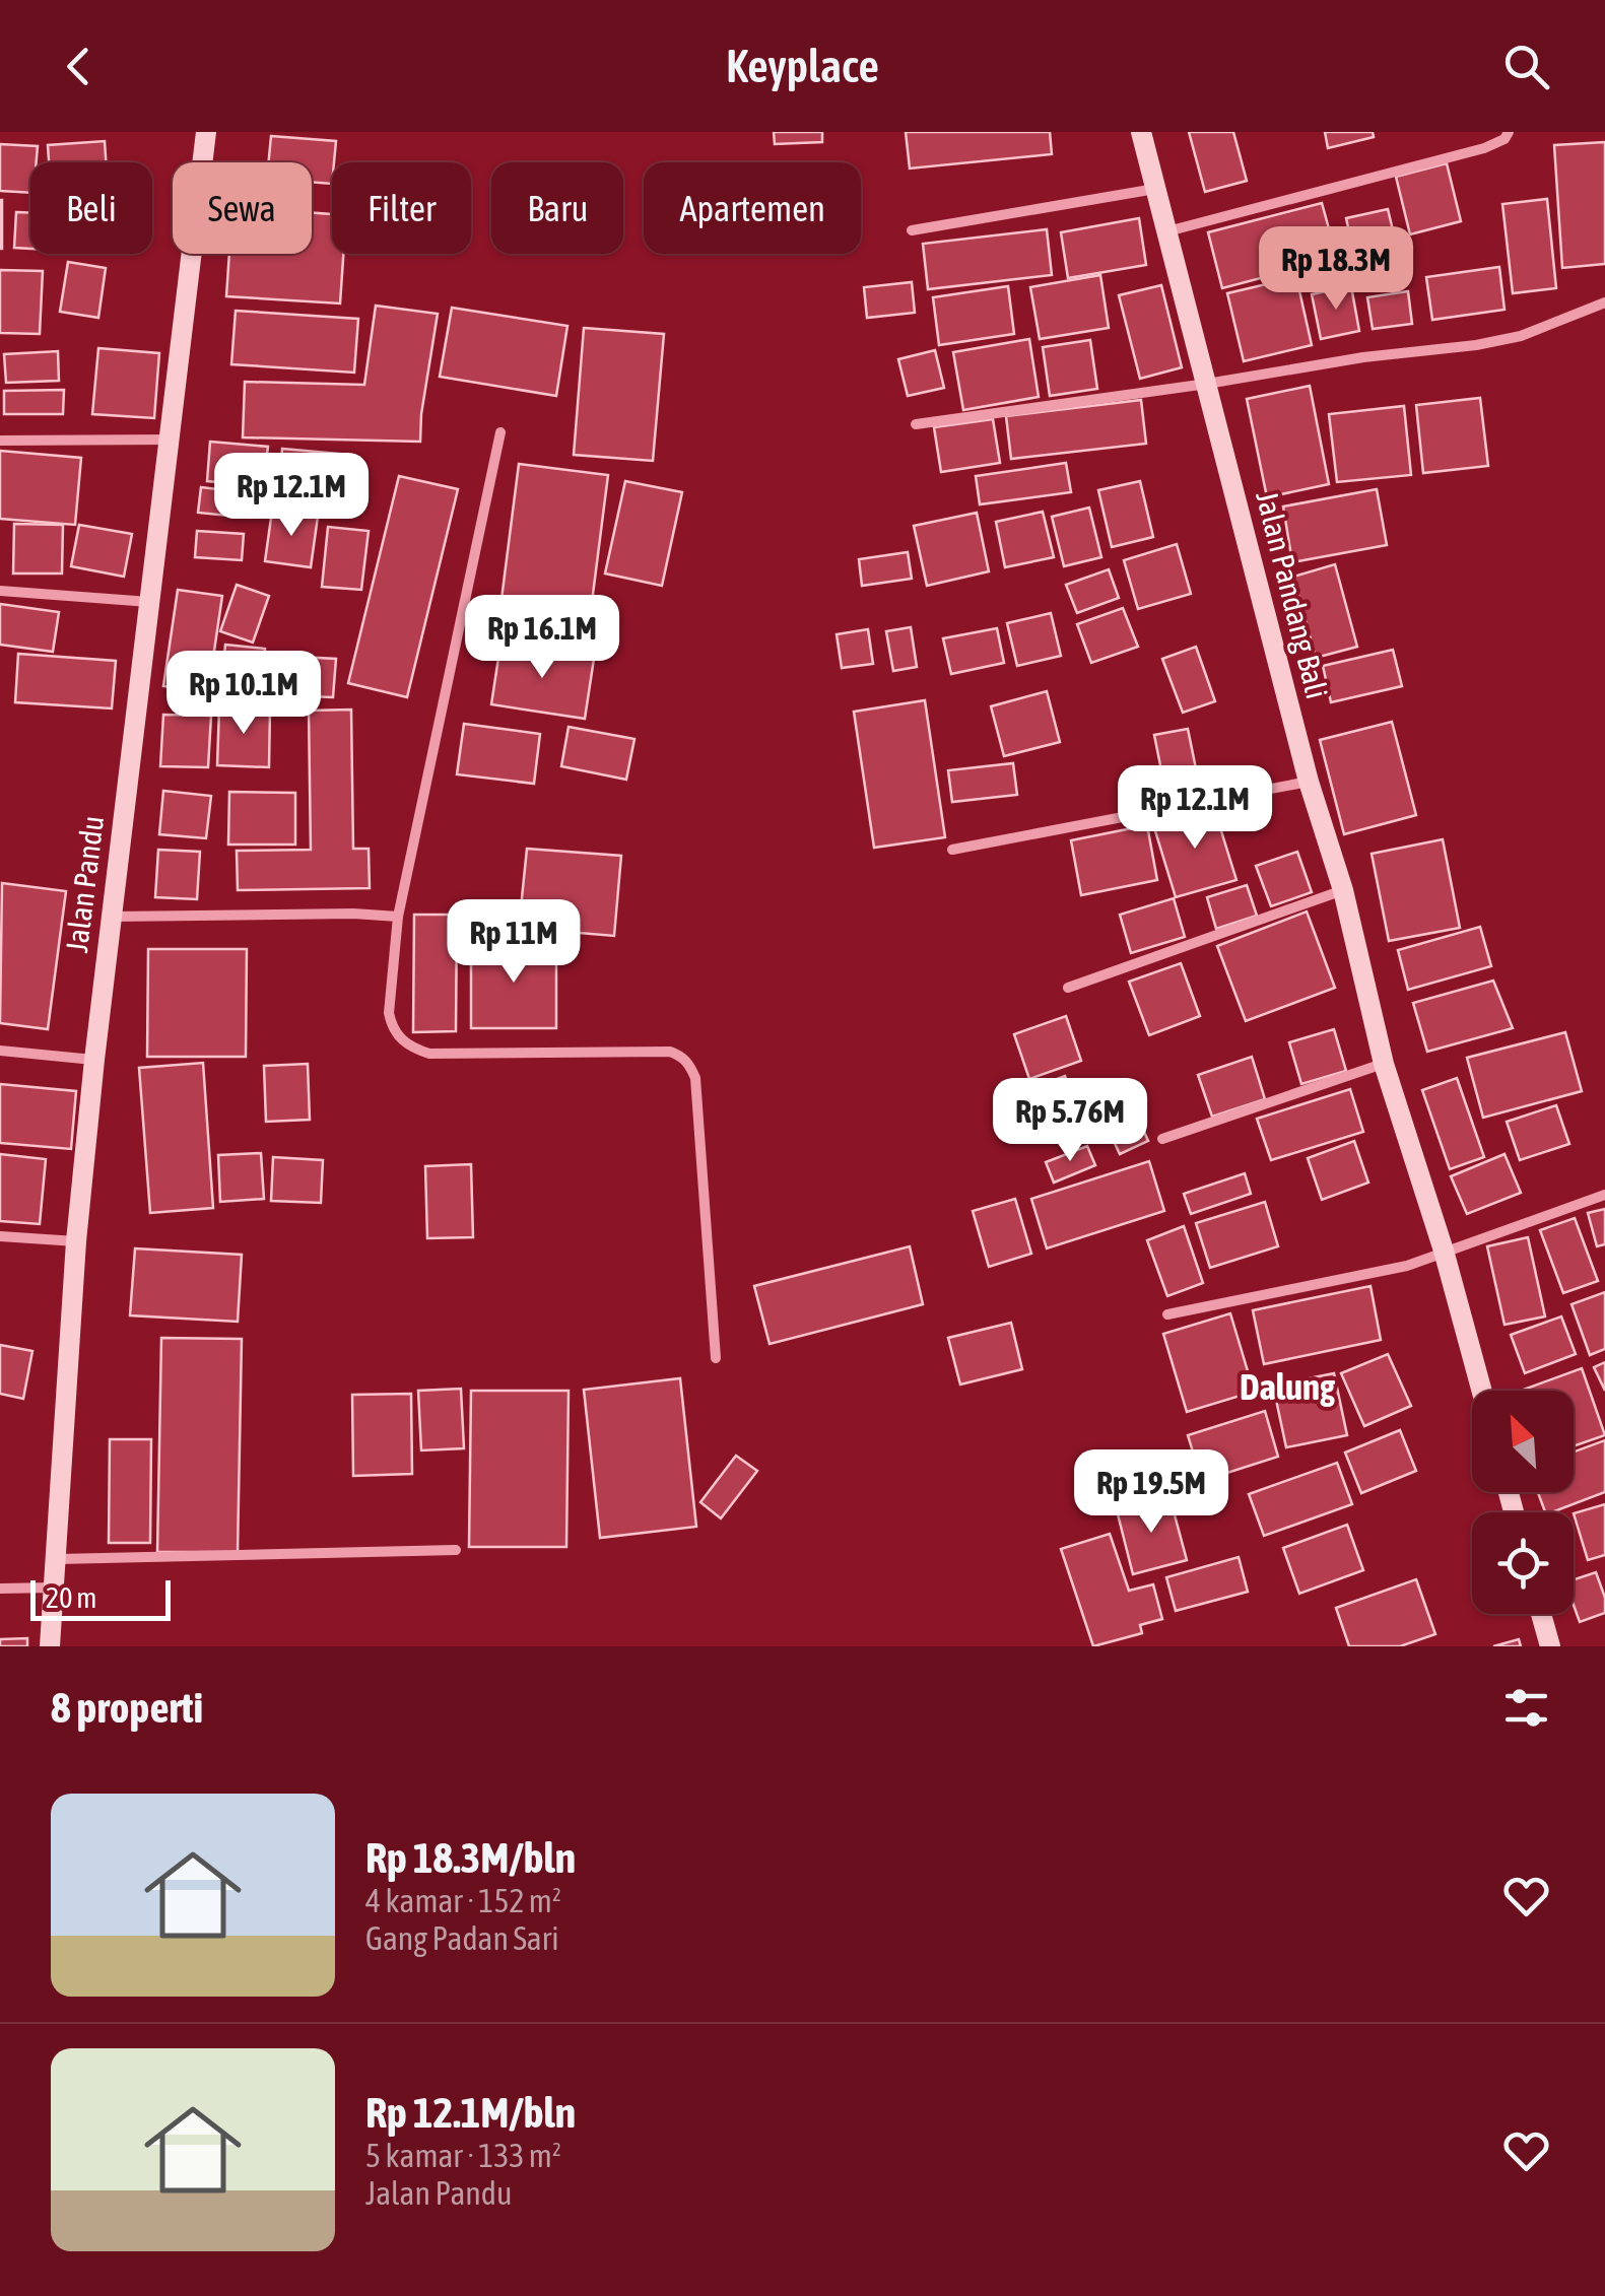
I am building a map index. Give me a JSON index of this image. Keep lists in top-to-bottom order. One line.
{"streets":{"main road":["Jalan Pandang Bali","Jalan Pandu"]},"districts":["Dalung"],"scale_bar":"20 m","north":"top left","page":{"header":"Keyplace","chip":["Beli","Sewa","Filter","Baru","Apartemen"],"price":["Rp 18.3M","Rp 12.1M","Rp 16.1M","Rp 10.1M","Rp 12.1M","Rp 11M","Rp 5.76M","Rp 19.5M"],"scale":"20 m","heading":"8 properti","list":[{"name":"Rp 18.3M/bln","note":"4 kamar · 152 m² · Gang Padan Sari"},{"name":"Rp 12.1M/bln","note":"5 kamar · 133 m² · Jalan Pandu"}]}}
